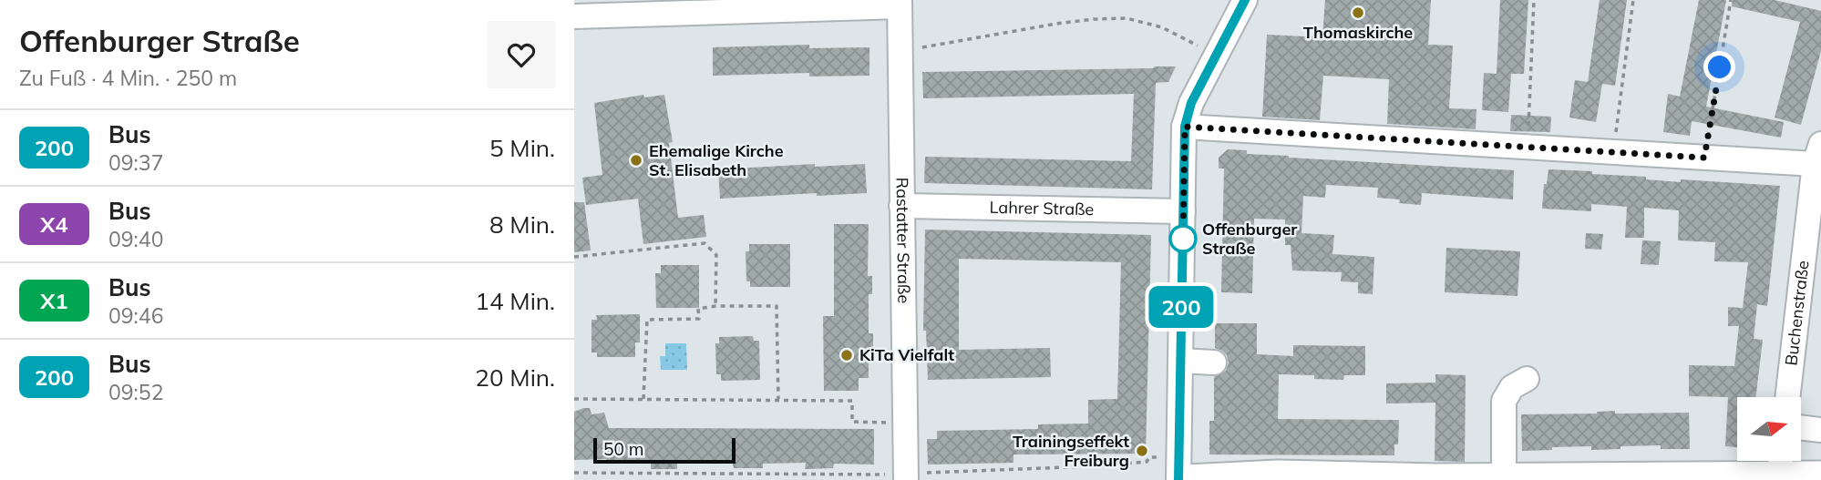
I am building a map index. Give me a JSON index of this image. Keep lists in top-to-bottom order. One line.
{"streets":{"street":["Lahrer Straße","Rastatter Straße","Buchenstraße"]},"crossings":[["Lahrer Straße","Rastatter Straße"]],"places":["Thomaskirche","Ehemalige Kirche St. Elisabeth","Offenburger Straße","KiTa Vielfalt","Trainingseffekt Freiburg"],"lines":["bus line 200"],"scale_bar":"50 m","north":"right","page":{"heading":["Offenburger Straße","Zu Fuß · 4 Min. · 250 m"],"on_map":"200","list":[{"mark":"200","name":"Bus","note":"09:37","value":"5 Min."},{"mark":"X4","name":"Bus","note":"09:40","value":"8 Min."},{"mark":"X1","name":"Bus","note":"09:46","value":"14 Min."},{"mark":"200","name":"Bus","note":"09:52","value":"20 Min."}],"scale":"50 m"}}
